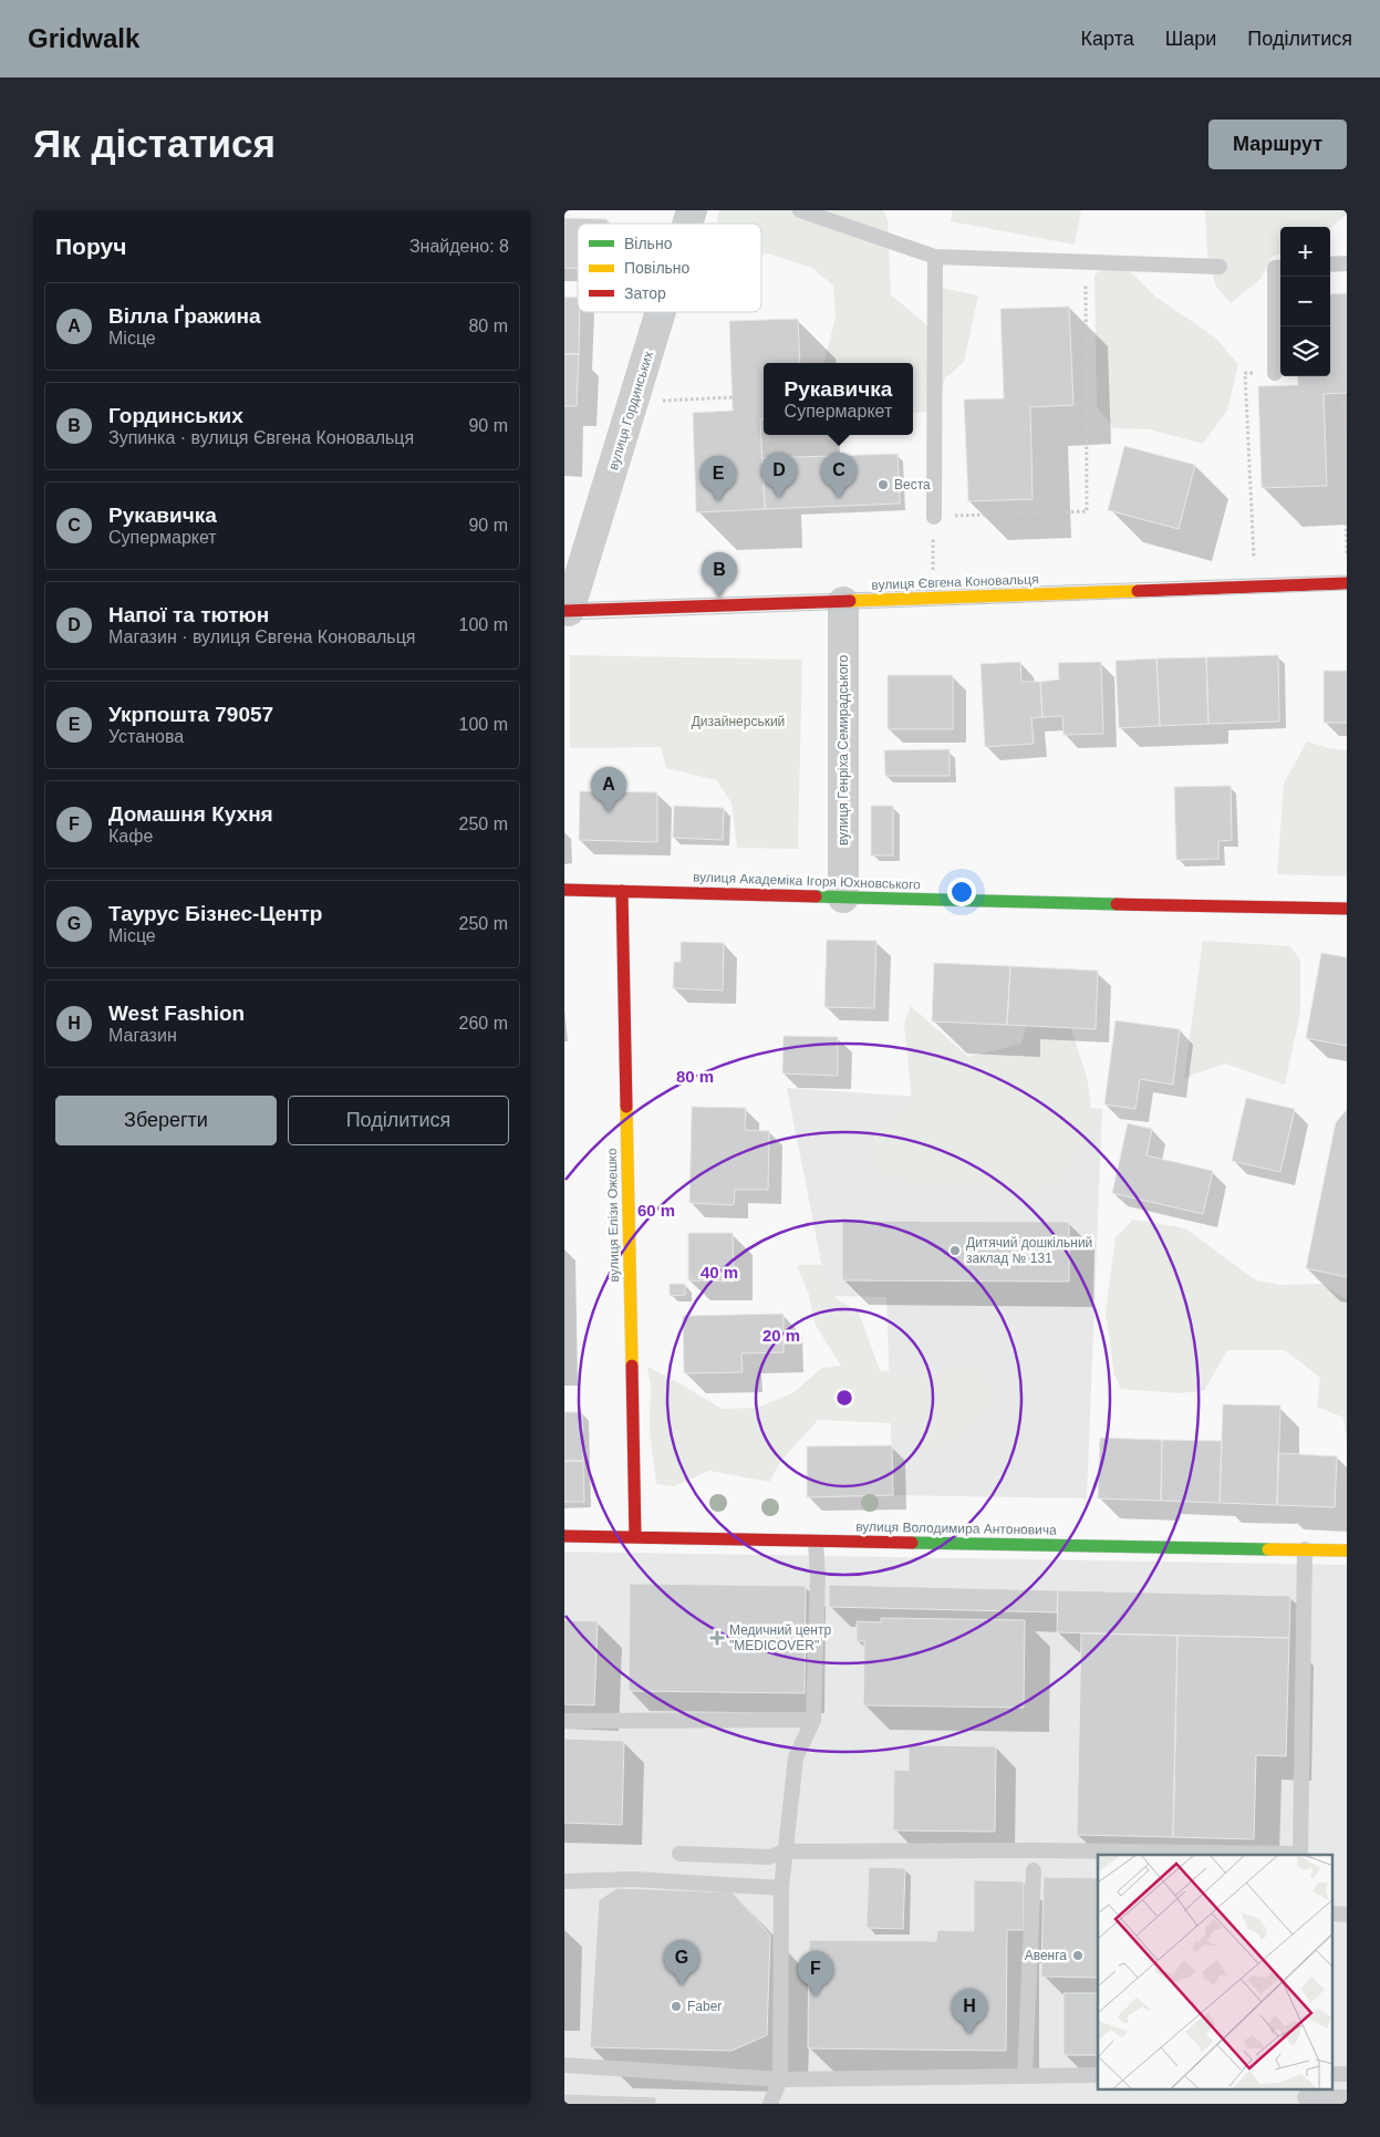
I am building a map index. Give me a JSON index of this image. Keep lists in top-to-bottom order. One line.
{"streets":{"street":["вулиця Гординських","вулиця Євгена Коновальця","вулиця Генріха Семирадського","вулиця Академіка Ігоря Юхновського","вулиця Елізи Ожешко","вулиця Володимира Антоновича"]},"crossings":[["вулиця Гординських","вулиця Євгена Коновальця"],["вулиця Євгена Коновальця","вулиця Генріха Семирадського"],["вулиця Генріха Семирадського","вулиця Академіка Ігоря Юхновського"],["вулиця Академіка Ігоря Юхновського","вулиця Елізи Ожешко"],["вулиця Елізи Ожешко","вулиця Володимира Антоновича"]],"parks":["Дизайнерський"],"places":{"other":["Веста","Дитячий дошкільний заклад № 131","Авенга","Faber"],"health":["Медичний центр \"MEDICOVER\""]},"legend":["Вільно","Повільно","Затор"],"page":{"header":"Gridwalk","nav":["Карта","Шари","Поділитися"],"buttons":["Маршрут",["Зберегти","Поділитися"]],"title":"Як дістатися","heading":["Поруч","Знайдено: 8"],"map_buttons":["+","−"],"list":[{"mark":"A","name":"Вілла Ґражина","note":"Місце","value":"80 m"},{"mark":"B","name":"Гординських","note":"Зупинка · вулиця Євгена Коновальця","value":"90 m"},{"mark":"C","name":"Рукавичка","note":"Супермаркет","value":"90 m"},{"mark":"D","name":"Напої та тютюн","note":"Магазин · вулиця Євгена Коновальця","value":"100 m"},{"mark":"E","name":"Укрпошта 79057","note":"Установа","value":"100 m"},{"mark":"F","name":"Домашня Кухня","note":"Кафе","value":"250 m"},{"mark":"G","name":"Таурус Бізнес-Центр","note":"Місце","value":"250 m"},{"mark":"H","name":"West Fashion","note":"Магазин","value":"260 m"}],"popup":["Рукавичка","Супермаркет"],"pins":["C","D","E","B","A","G","F","H"]},"rings":["80 m","60 m","40 m","20 m"]}
